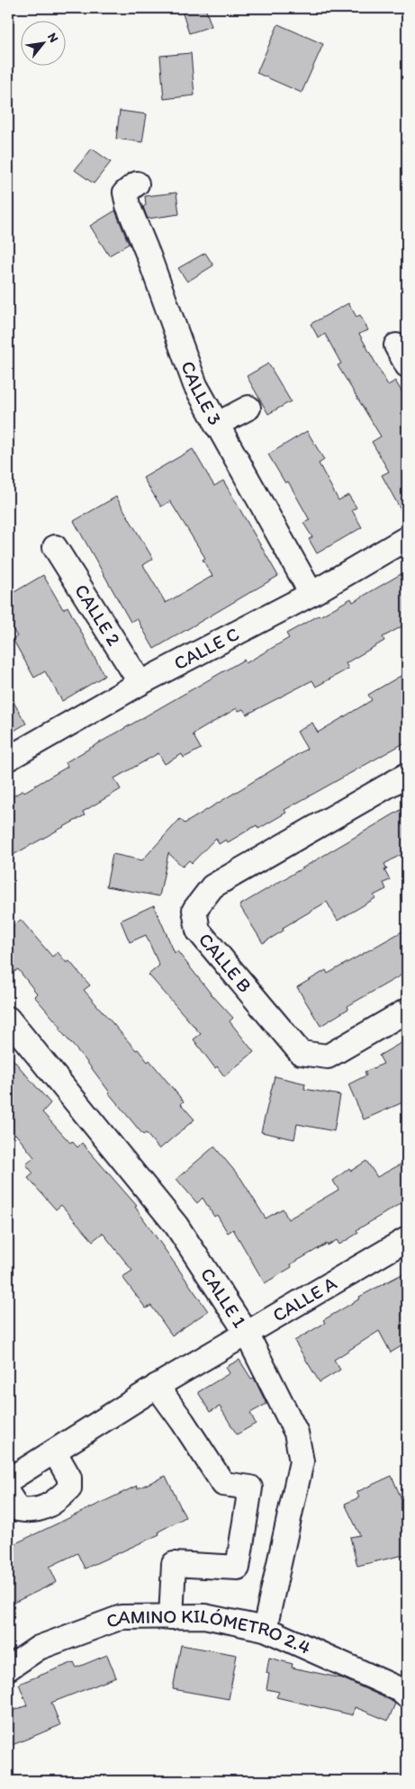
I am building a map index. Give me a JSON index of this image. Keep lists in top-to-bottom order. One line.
{"streets":{"street":["CALLE 3","CALLE 2","CALLE C","CALLE B","CALLE 1","CALLE A","CAMINO KILÓMETRO 2.4"]},"crossings":[["CALLE 3","CALLE C"],["CALLE 2","CALLE C"],["CALLE 1","CALLE A"],["CALLE 1","CAMINO KILÓMETRO 2.4"]],"north":"top right"}
